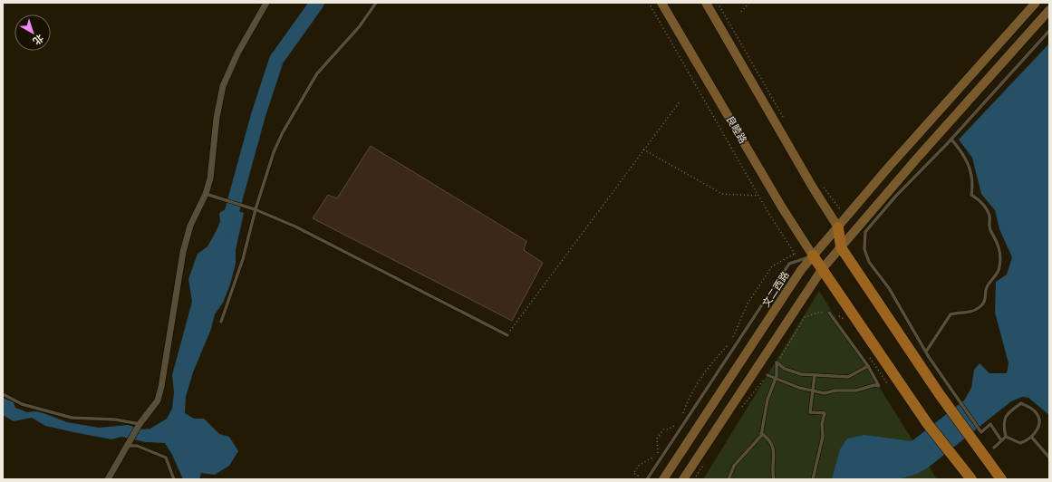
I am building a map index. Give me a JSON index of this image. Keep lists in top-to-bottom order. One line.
{"streets":{"main road":["良睦路","文二西路"]},"crossings":[["良睦路","文二西路"]],"north":"bottom right"}
